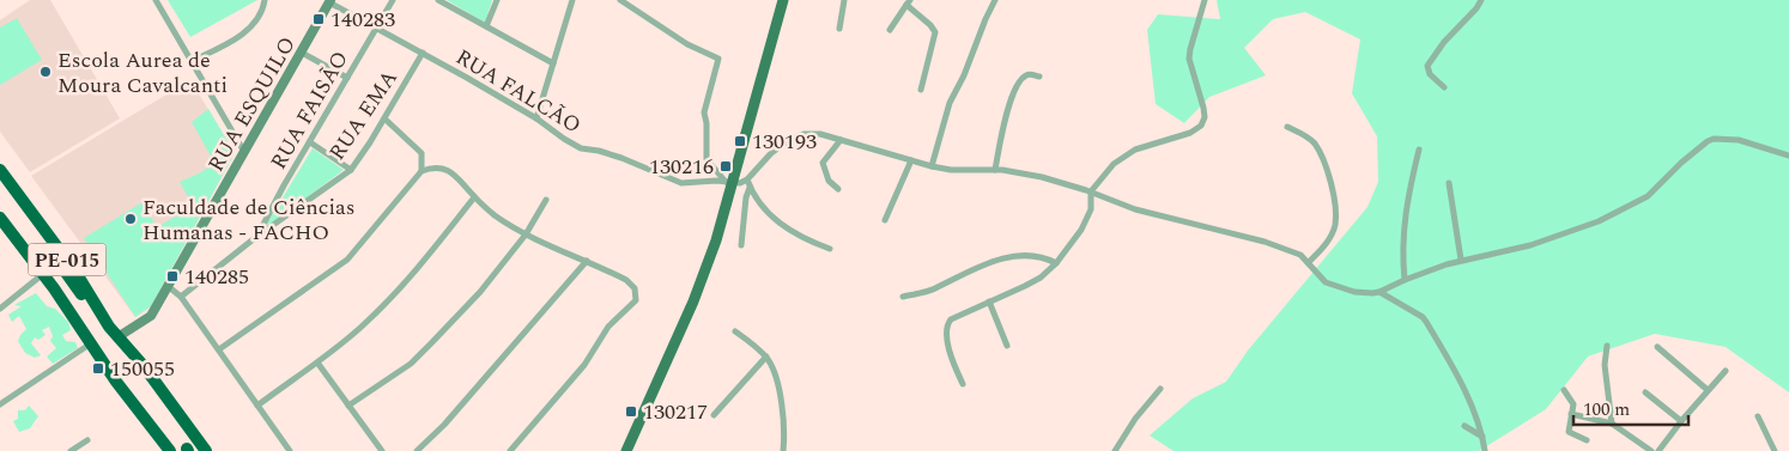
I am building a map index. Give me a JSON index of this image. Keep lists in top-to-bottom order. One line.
{"streets":{"highway":["PE-015"],"street":["RUA FALCÃO","RUA ESQUILO","RUA FAISÃO","RUA EMA"]},"crossings":[["RUA FALCÃO","RUA ESQUILO"],["RUA FALCÃO","RUA FAISÃO"],["RUA FALCÃO","RUA EMA"],["RUA ESQUILO","PE-015"],["RUA FAISÃO","RUA EMA"]],"places":{"transit":["140283","130193","130216","140285","150055","130217"],"other":["Escola Aurea de Moura Cavalcanti","Faculdade de Ciências Humanas - FACHO"]},"scale_bar":"100 m"}
